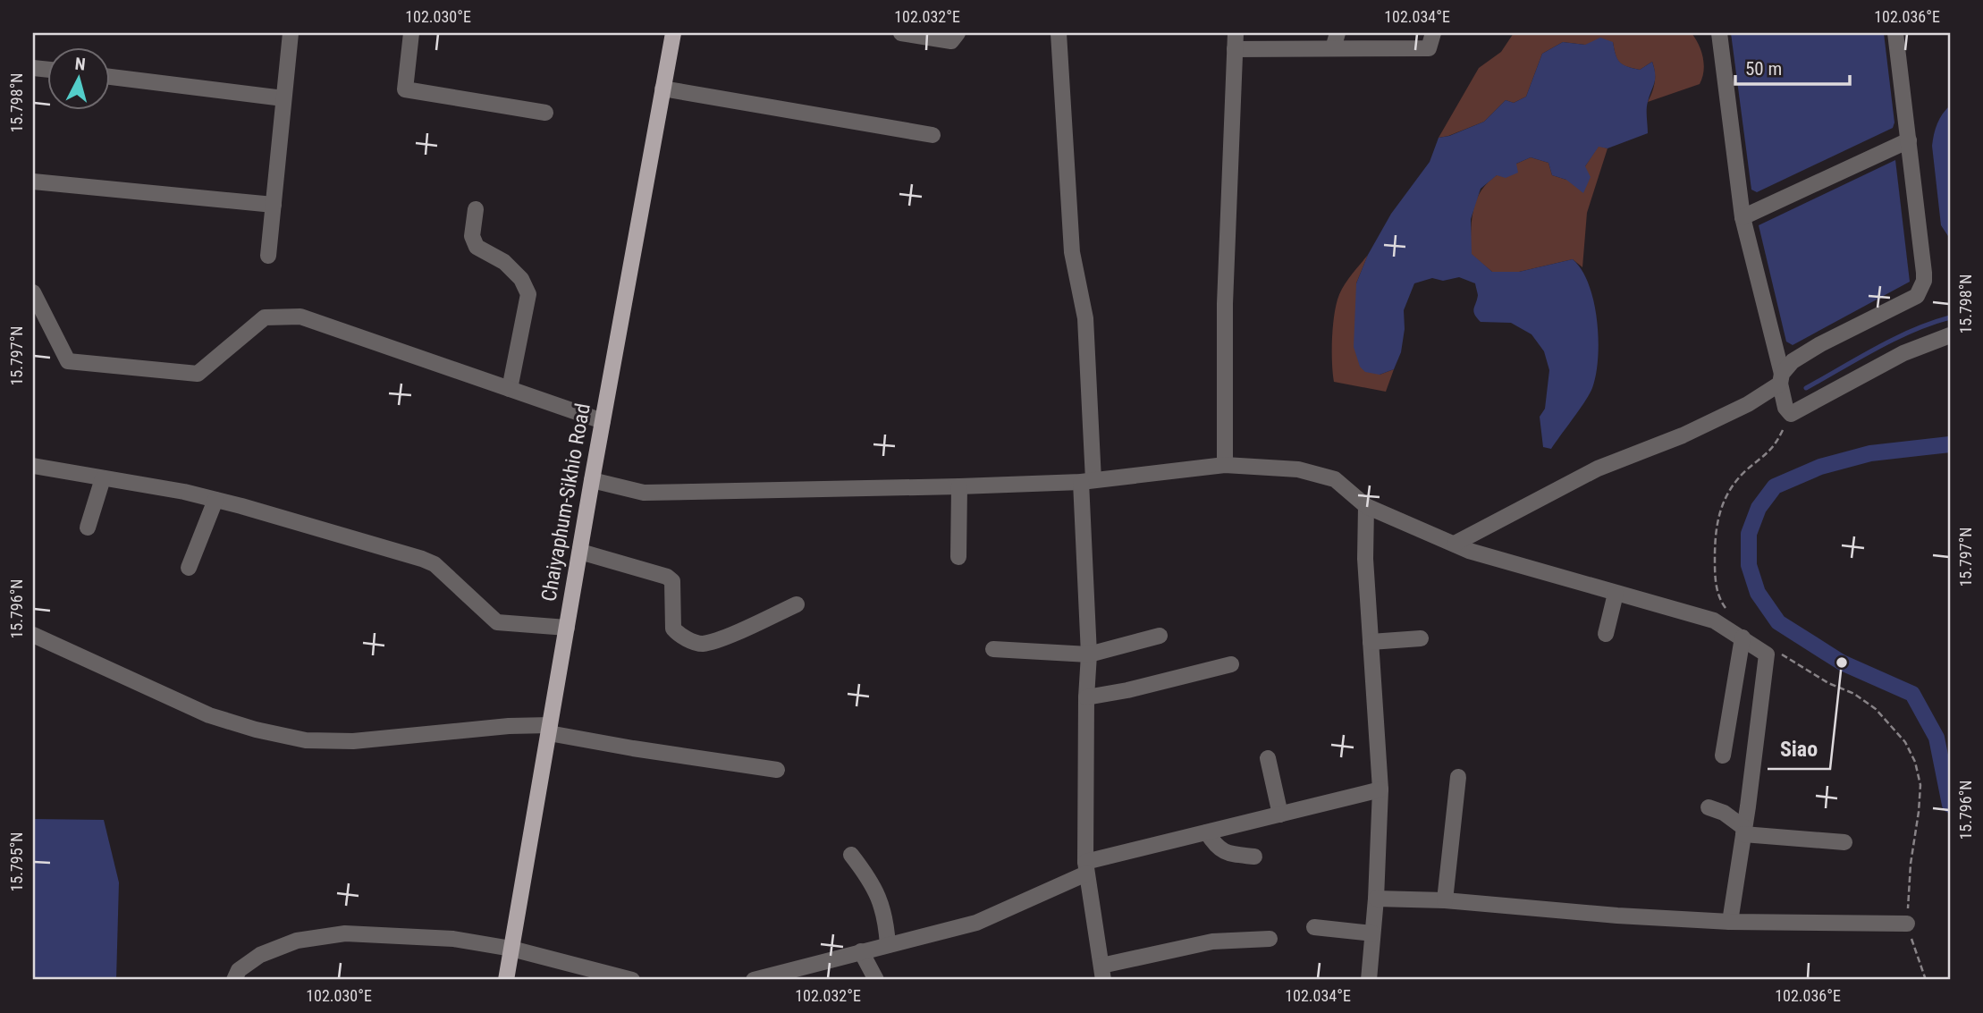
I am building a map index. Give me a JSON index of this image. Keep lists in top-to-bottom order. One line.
{"streets":{"main road":["Chaiyaphum-Sikhio Road"]},"places":["Siao"],"scale_bar":"50 m","north":"top","coordinates":["102.030°E","102.032°E","102.034°E","102.036°E","15.798°N","15.797°N","15.796°N","15.795°N"]}
